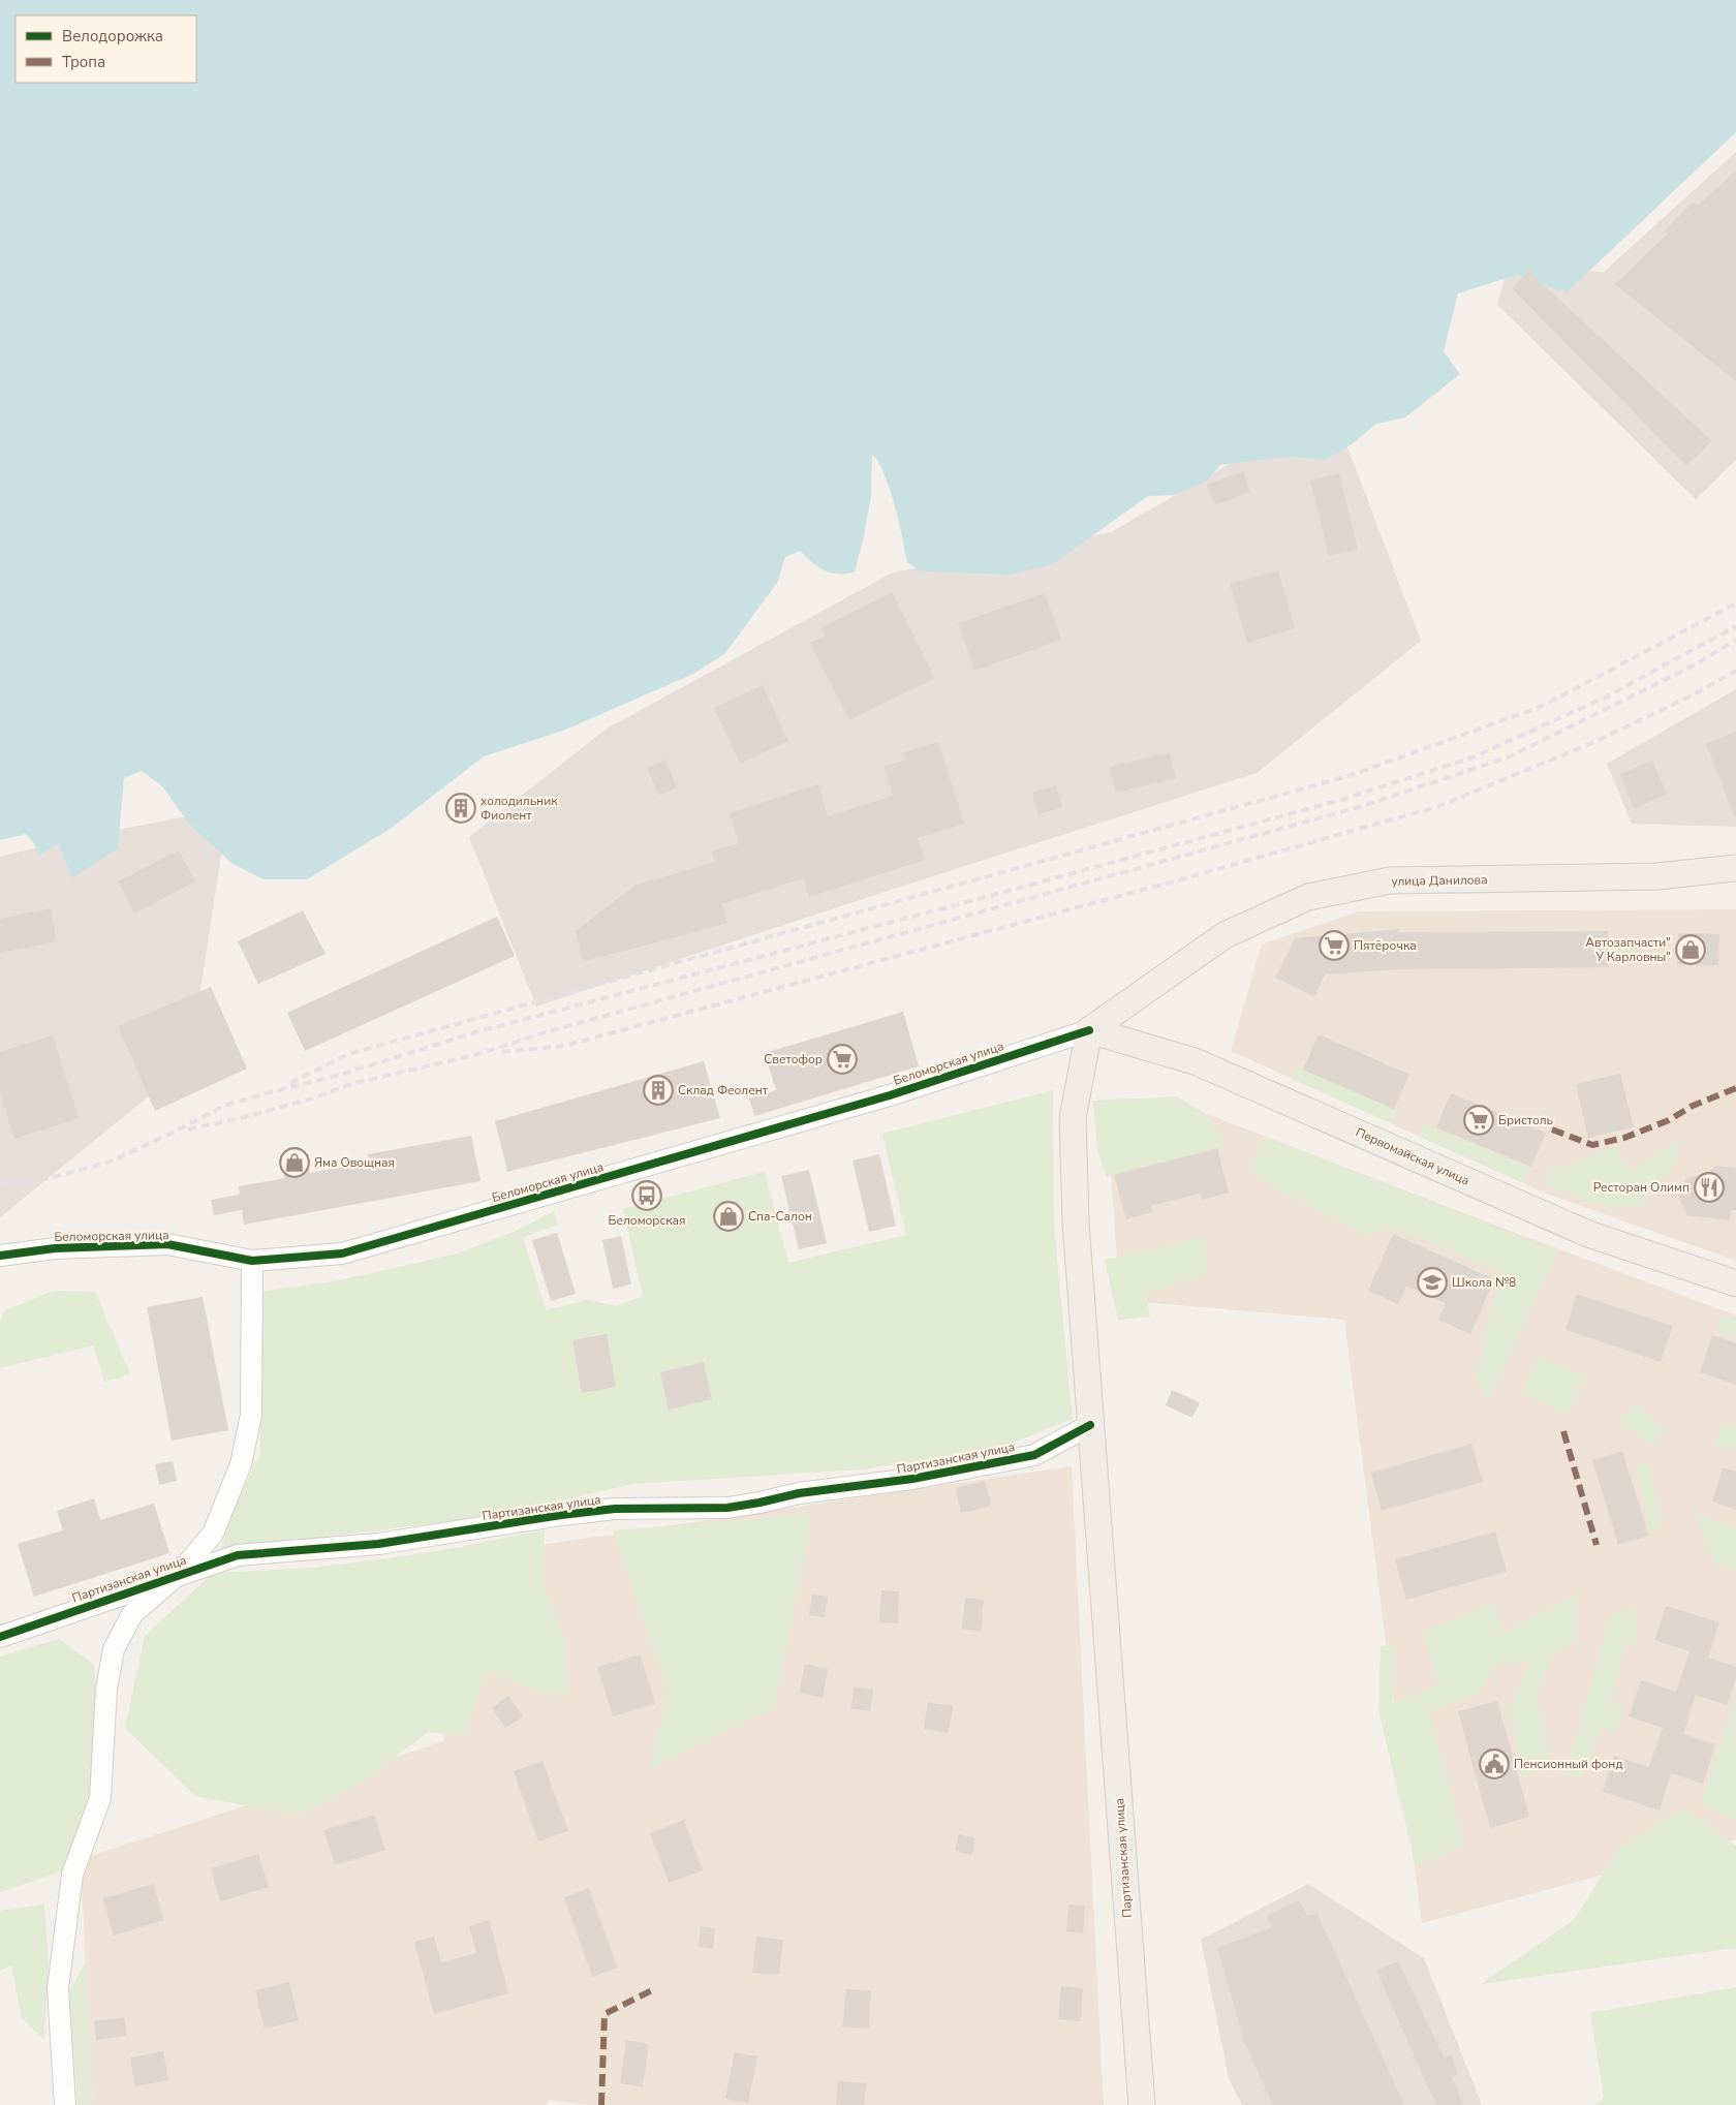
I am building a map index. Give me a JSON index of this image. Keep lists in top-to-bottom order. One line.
{"streets":{"main road":["улица Данилова","Первомайская улица","Партизанская улица"],"street":["Беломорская улица"]},"crossings":[["улица Данилова","Беломорская улица"],["улица Данилова","Первомайская улица"],["улица Данилова","Партизанская улица"],["Беломорская улица","Первомайская улица"],["Беломорская улица","Партизанская улица"],["Первомайская улица","Партизанская улица"]],"places":{"building":["холодильник Фиолент","Склад Феолент"],"supermarket":["Пятёрочка","Светофор","Бристоль"],"shop":["Автозапчасти\" У Карловны\"","Яма Овощная","Спа-Салон"],"restaurant":["Ресторан Олимп"],"bus stop":["Беломорская"],"school or university":["Школа №8"],"public building":["Пенсионный фонд"]},"legend":["Велодорожка","Тропа"]}
